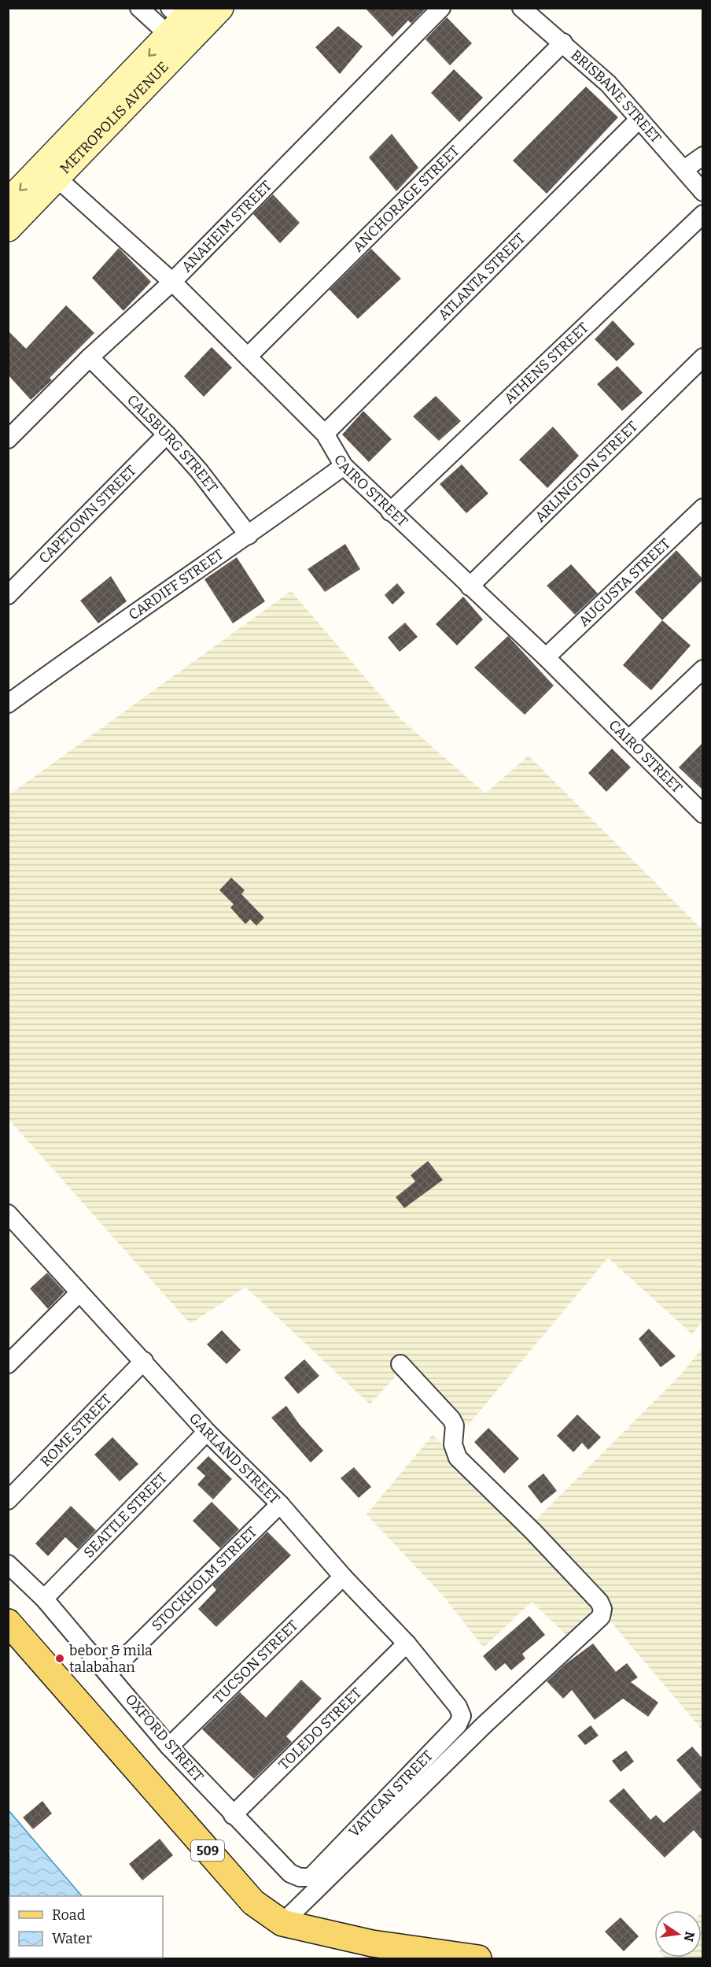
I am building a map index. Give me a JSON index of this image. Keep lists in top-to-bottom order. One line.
{"streets":{"main road":["METROPOLIS AVENUE","509"],"street":["BRISBANE STREET","ANCHORAGE STREET","ANAHEIM STREET","ATLANTA STREET","ATHENS STREET","CALSBURG STREET","ARLINGTON STREET","CAIRO STREET","CAPETOWN STREET","AUGUSTA STREET","CARDIFF STREET","ROME STREET","GARLAND STREET","SEATTLE STREET","STOCKHOLM STREET","TUCSON STREET","TOLEDO STREET","OXFORD STREET","VATICAN STREET"]},"crossings":[["BRISBANE STREET","ANCHORAGE STREET"],["BRISBANE STREET","ATLANTA STREET"],["METROPOLIS AVENUE","CAIRO STREET"],["ANCHORAGE STREET","CAIRO STREET"],["ANAHEIM STREET","CALSBURG STREET"],["ANAHEIM STREET","CAIRO STREET"],["ATLANTA STREET","CAIRO STREET"],["ATHENS STREET","CAIRO STREET"],["CALSBURG STREET","CAPETOWN STREET"],["CALSBURG STREET","CARDIFF STREET"],["ARLINGTON STREET","CAIRO STREET"],["CAIRO STREET","AUGUSTA STREET"],["CAIRO STREET","CARDIFF STREET"],["ROME STREET","GARLAND STREET"],["GARLAND STREET","SEATTLE STREET"],["GARLAND STREET","STOCKHOLM STREET"],["GARLAND STREET","TUCSON STREET"],["GARLAND STREET","TOLEDO STREET"],["GARLAND STREET","VATICAN STREET"],["SEATTLE STREET","OXFORD STREET"],["STOCKHOLM STREET","OXFORD STREET"],["TUCSON STREET","OXFORD STREET"],["TOLEDO STREET","OXFORD STREET"],["OXFORD STREET","VATICAN STREET"]],"places":["bebor & mila talabahan"],"legend":["Road","Water"],"north":"right"}
